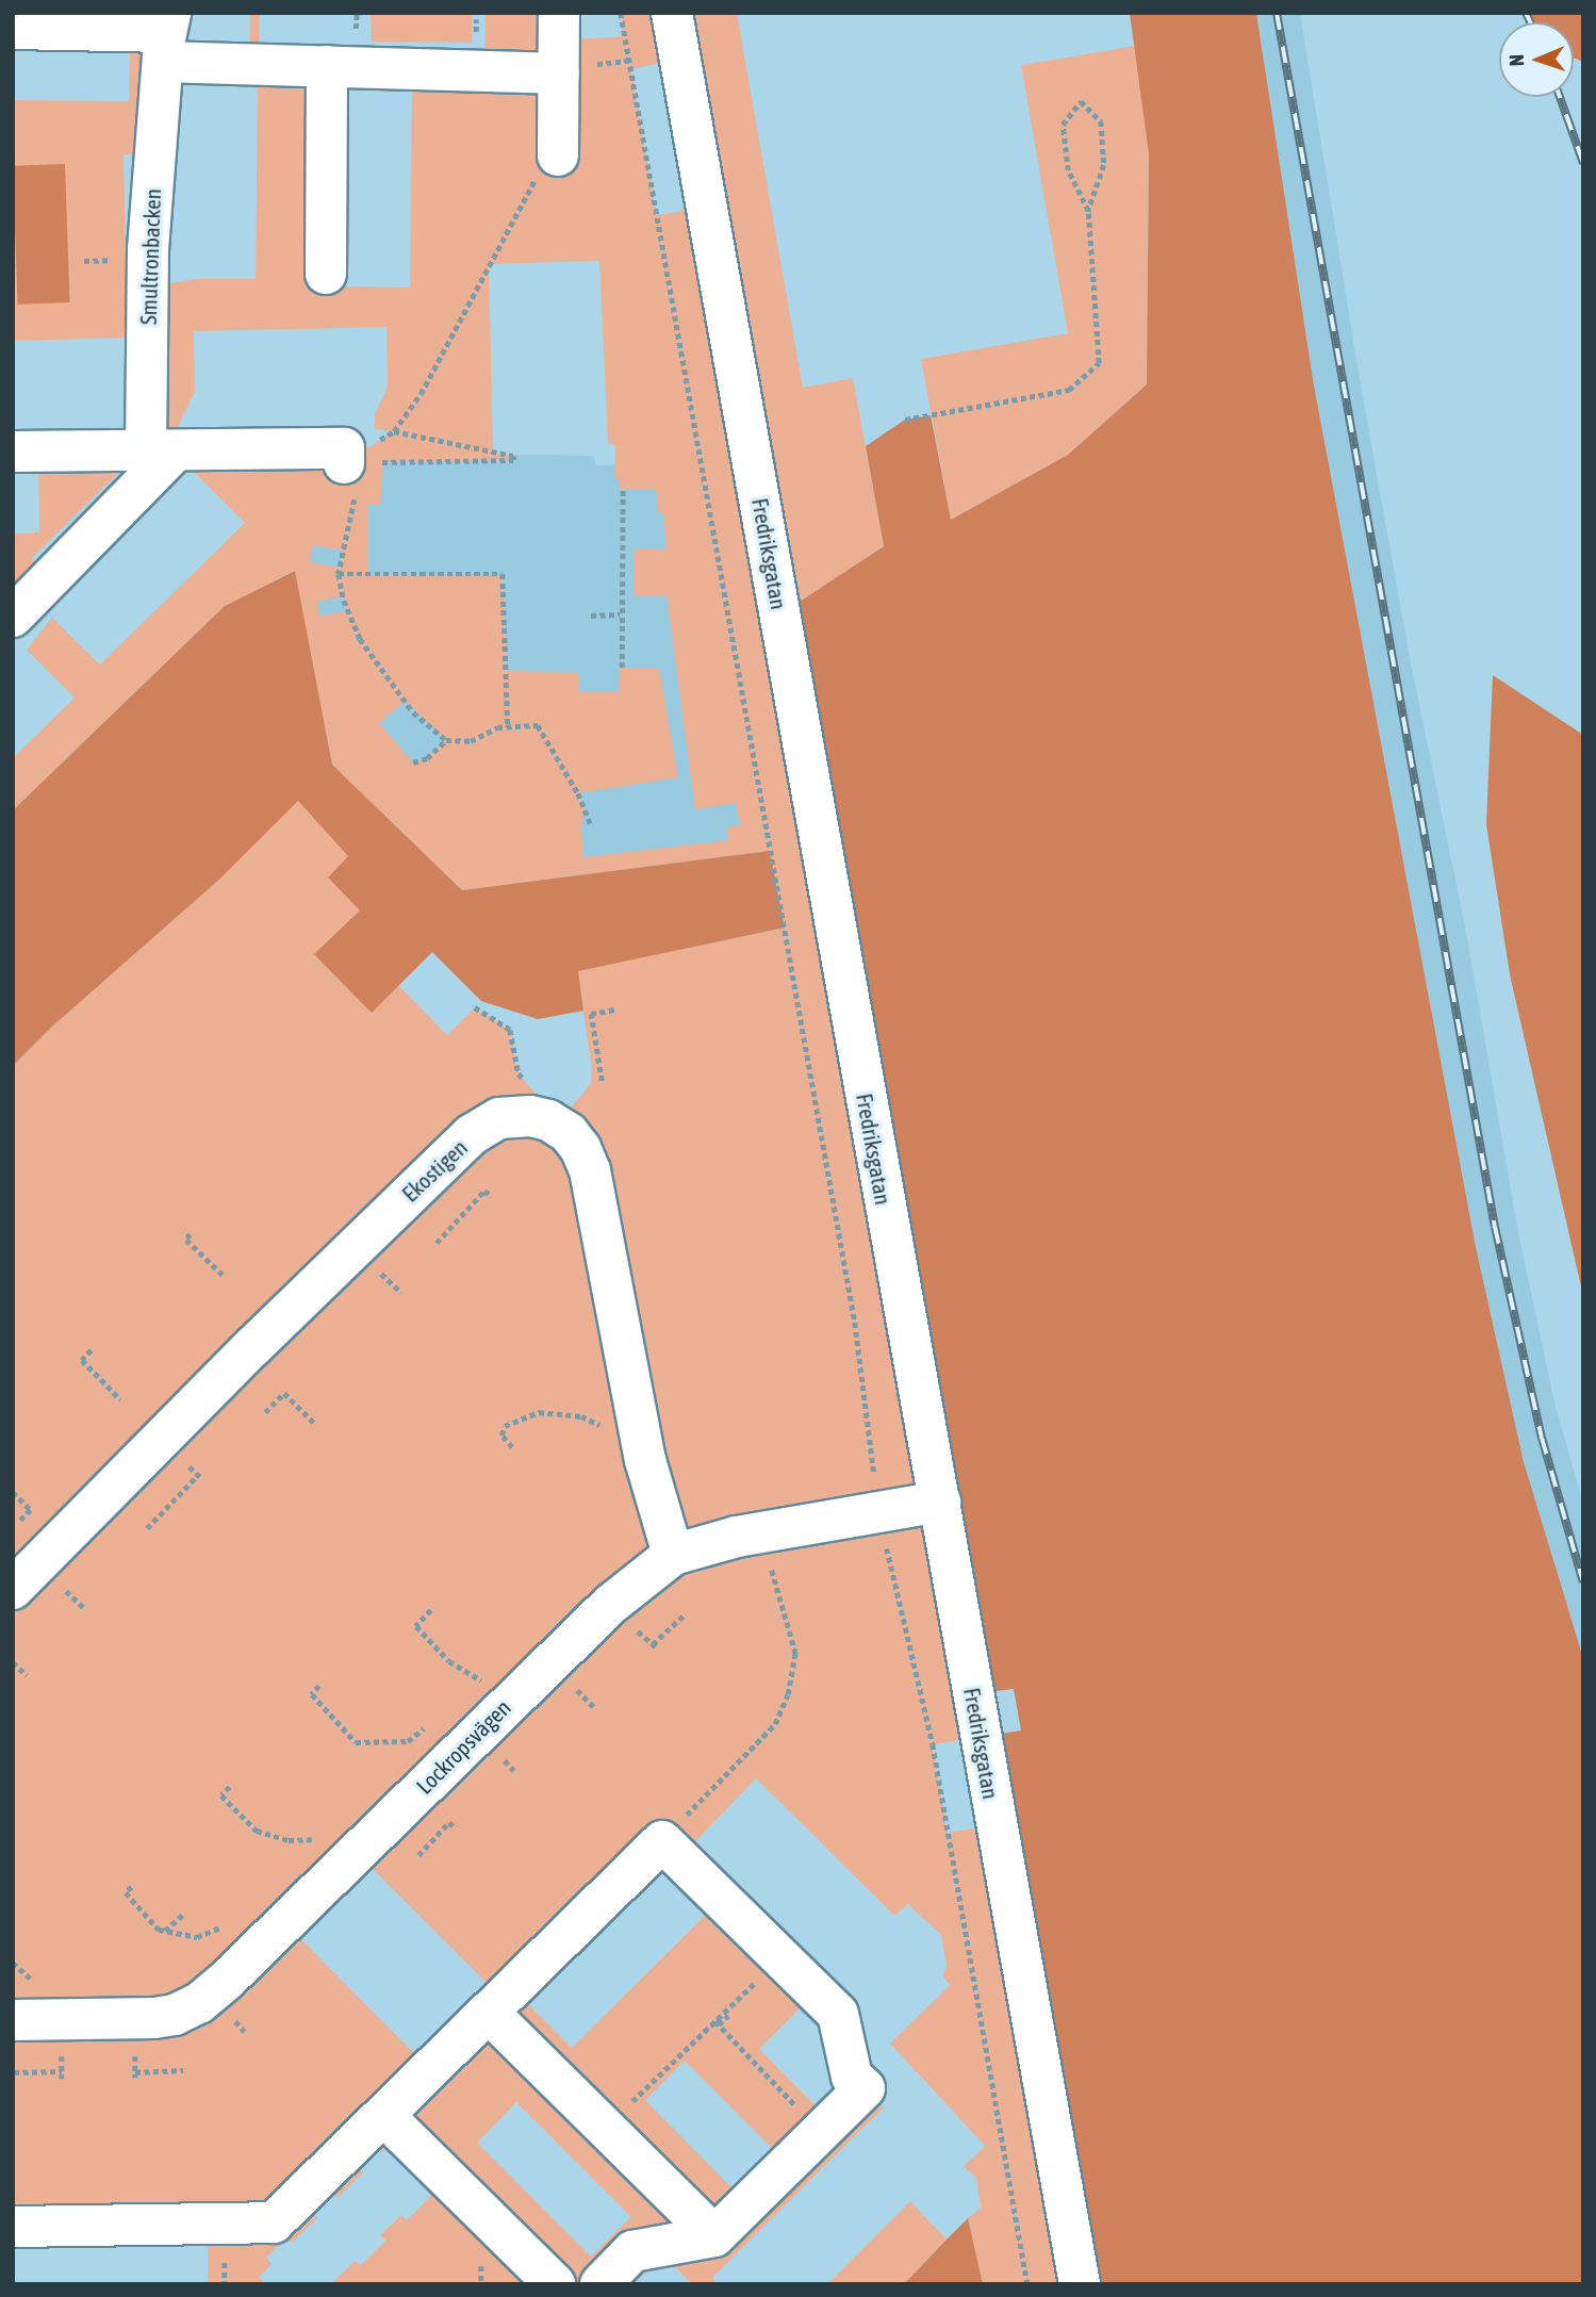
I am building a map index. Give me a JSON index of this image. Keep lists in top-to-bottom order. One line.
{"streets":{"street":["Smultronbacken","Fredriksgatan","Ekostigen","Lockropsvägen"]},"crossings":[["Fredriksgatan","Lockropsvägen"],["Ekostigen","Lockropsvägen"]],"north":"left"}
